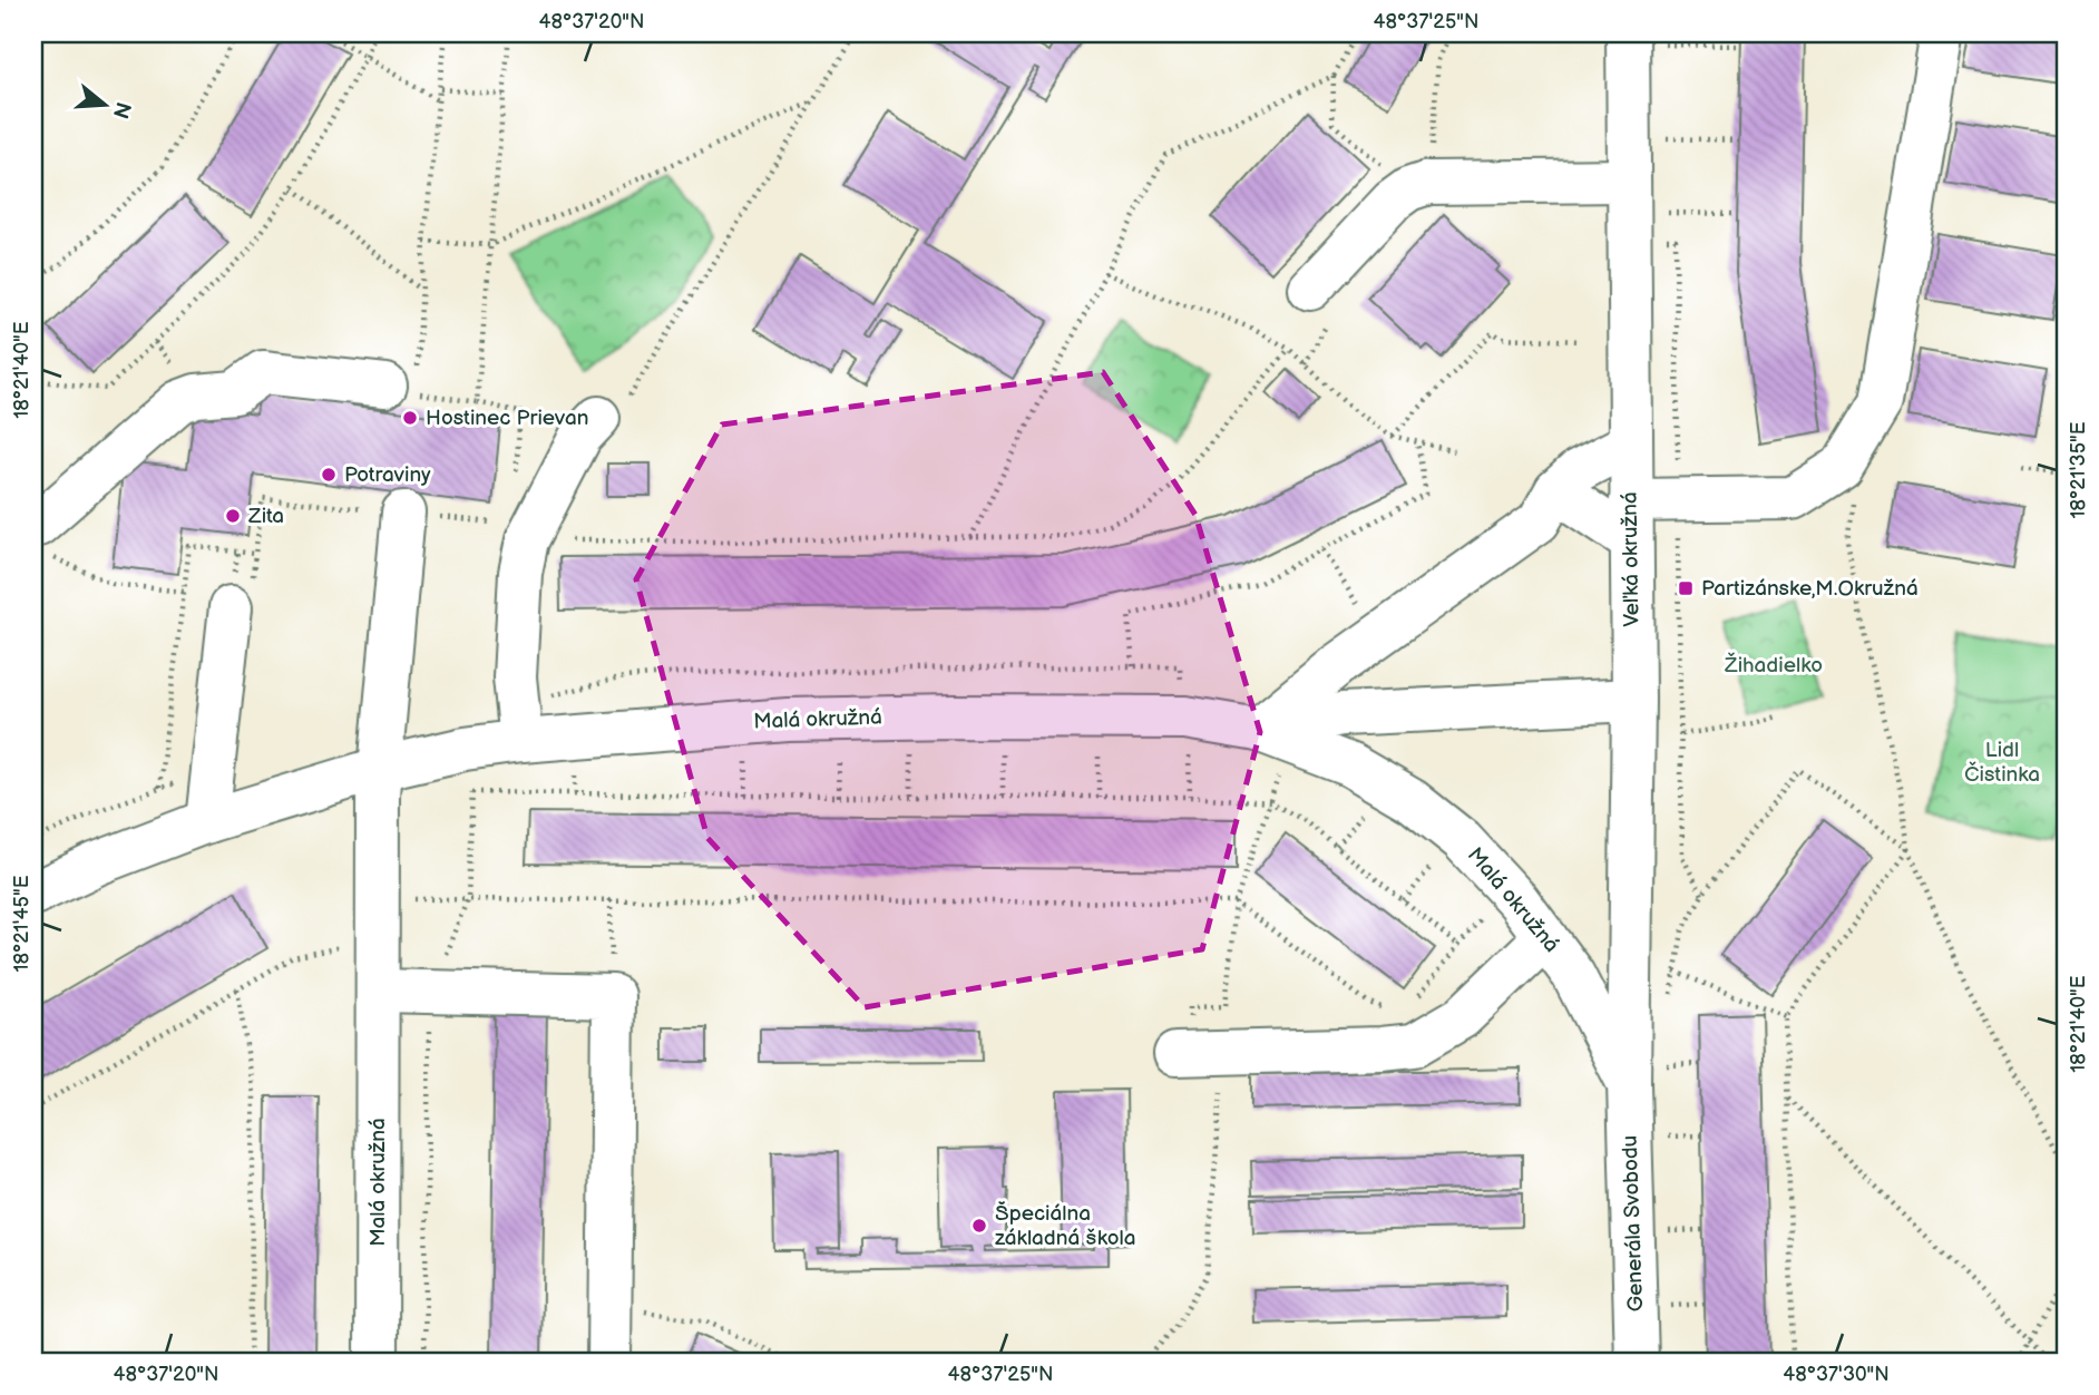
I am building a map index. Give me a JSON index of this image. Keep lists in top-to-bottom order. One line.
{"streets":{"street":["Veľká okružná","Malá okružná","Generála Svobodu"]},"crossings":[["Veľká okružná","Malá okružná"],["Veľká okružná","Generála Svobodu"],["Malá okružná","Generála Svobodu"]],"parks":["Žihadielko","Lidl Čistinka"],"places":{"other":["Hostinec Prievan","Potraviny","Zita","Špeciálna základná škola"],"transit":["Partizánske,M.Okružná"]},"north":"right","coordinates":["48°37'20\"N","48°37'25\"N","18°21'40\"E","18°21'35\"E","18°21'45\"E","48°37'30\"N"]}
